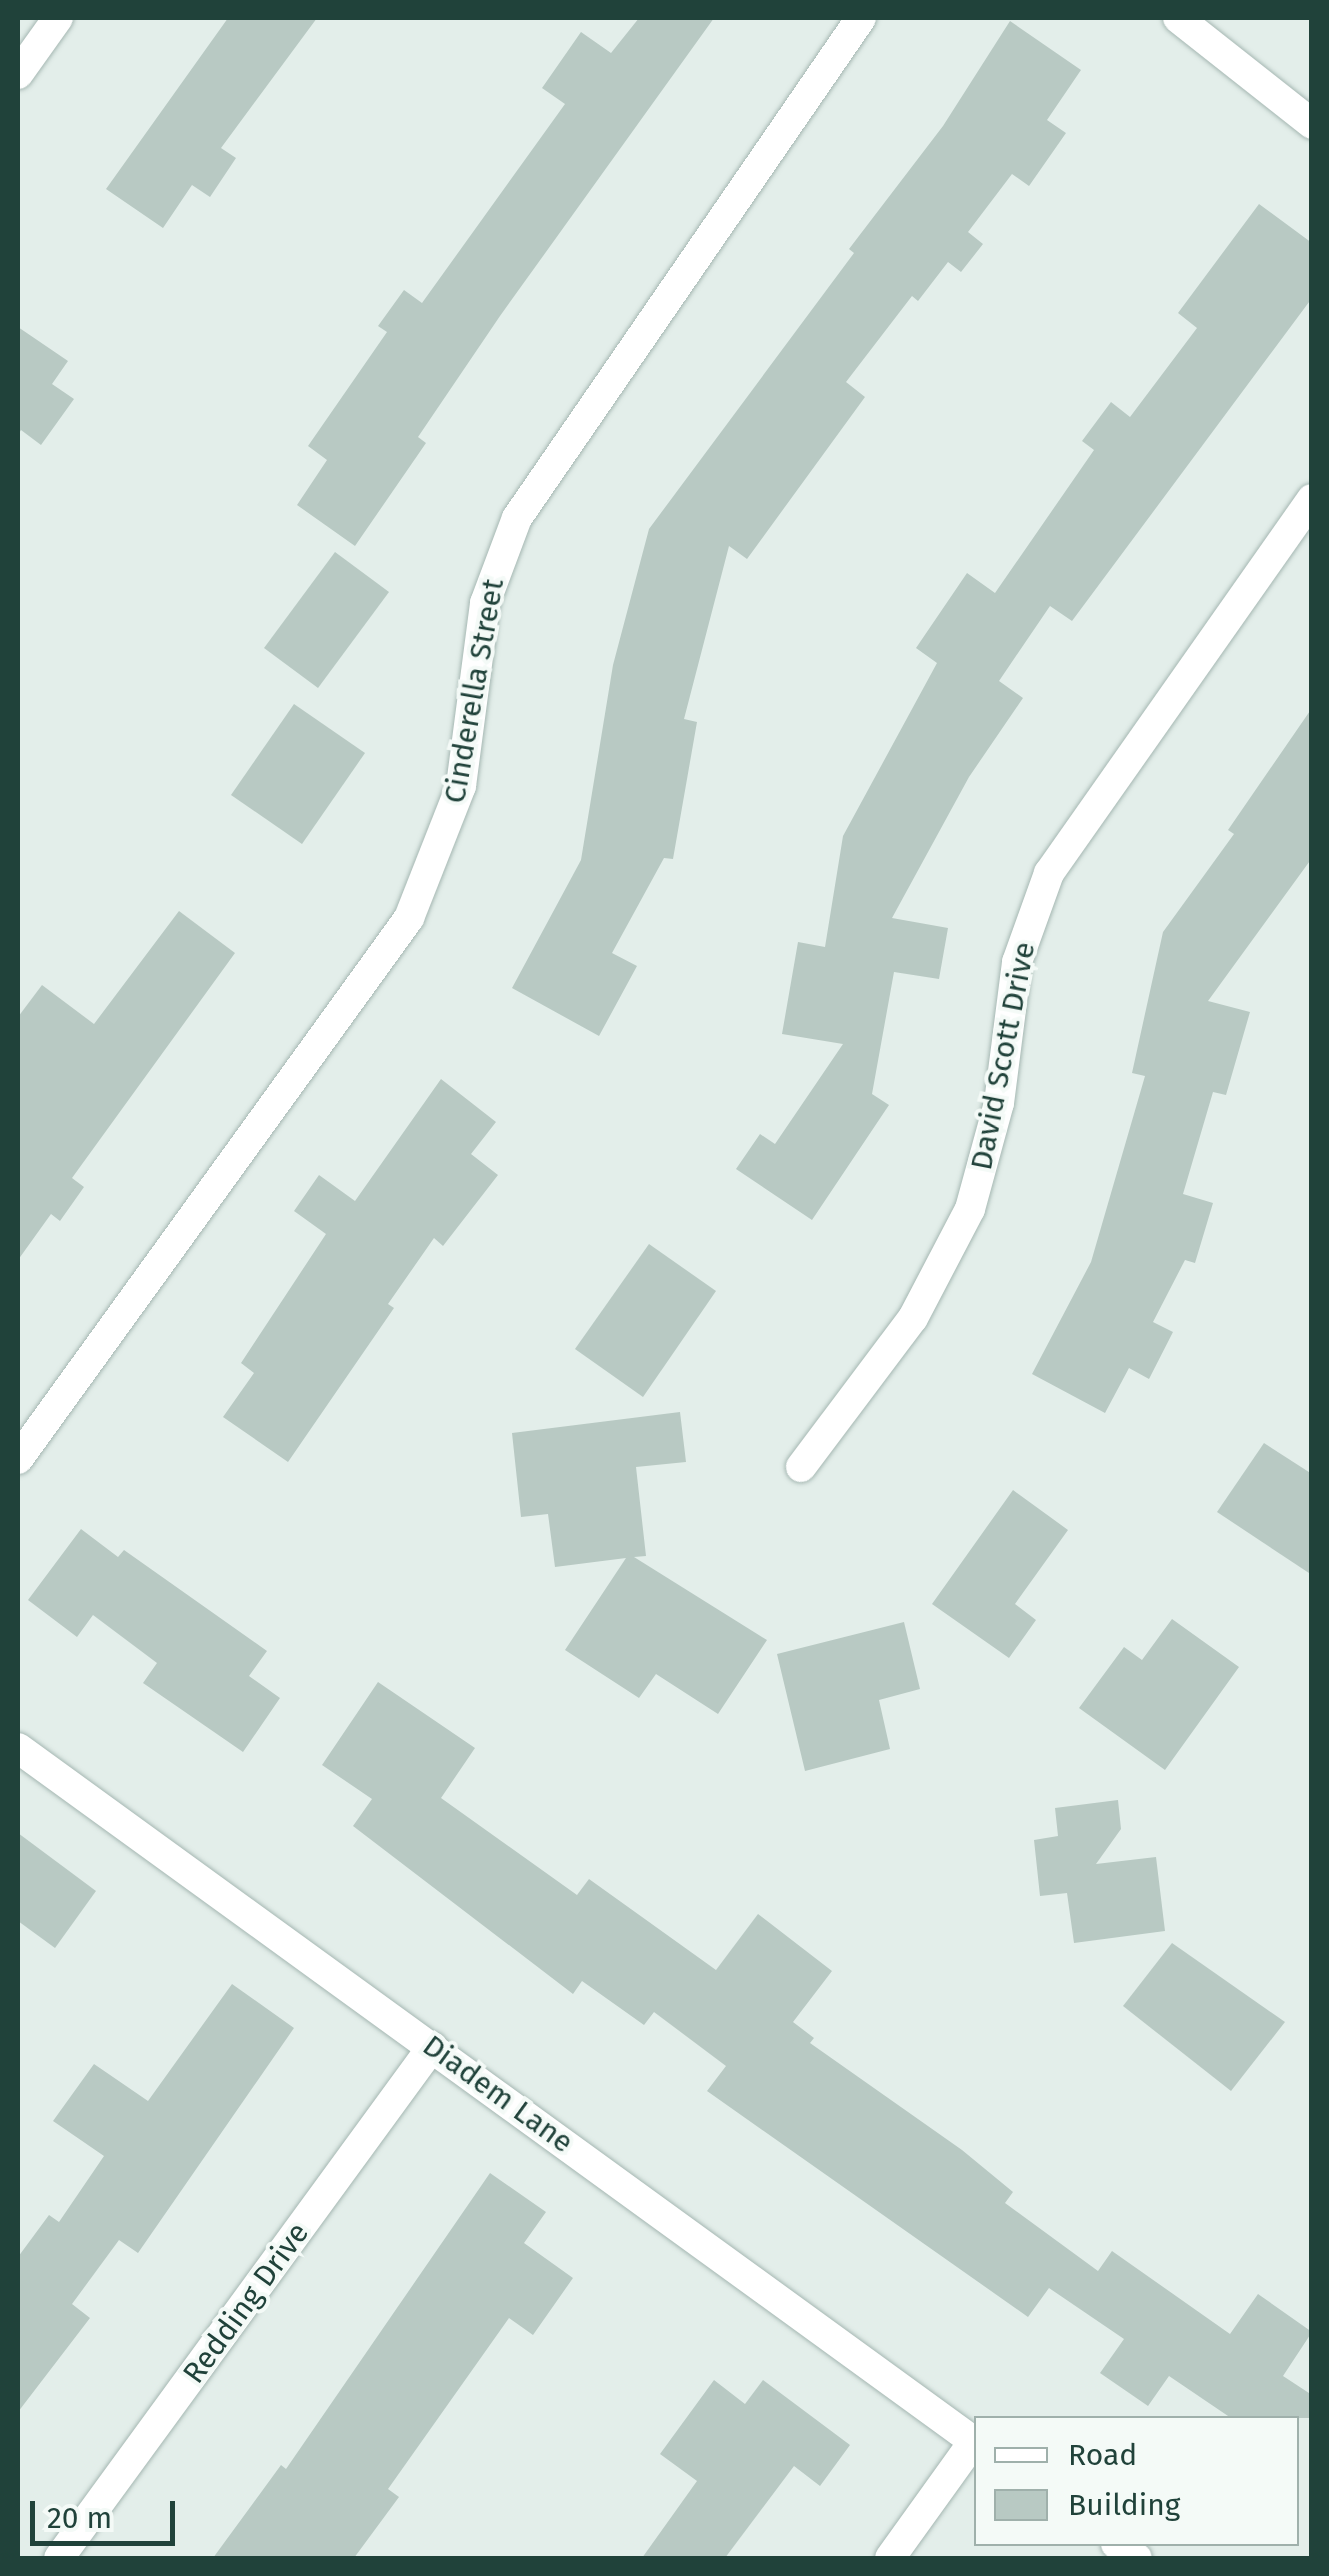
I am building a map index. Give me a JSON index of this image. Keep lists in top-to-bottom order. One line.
{"streets":{"street":["Cinderella Street","David Scott Drive","Diadem Lane","Redding Drive"]},"crossings":[["Diadem Lane","Redding Drive"]],"legend":["Road","Building"],"scale_bar":"20 m"}
